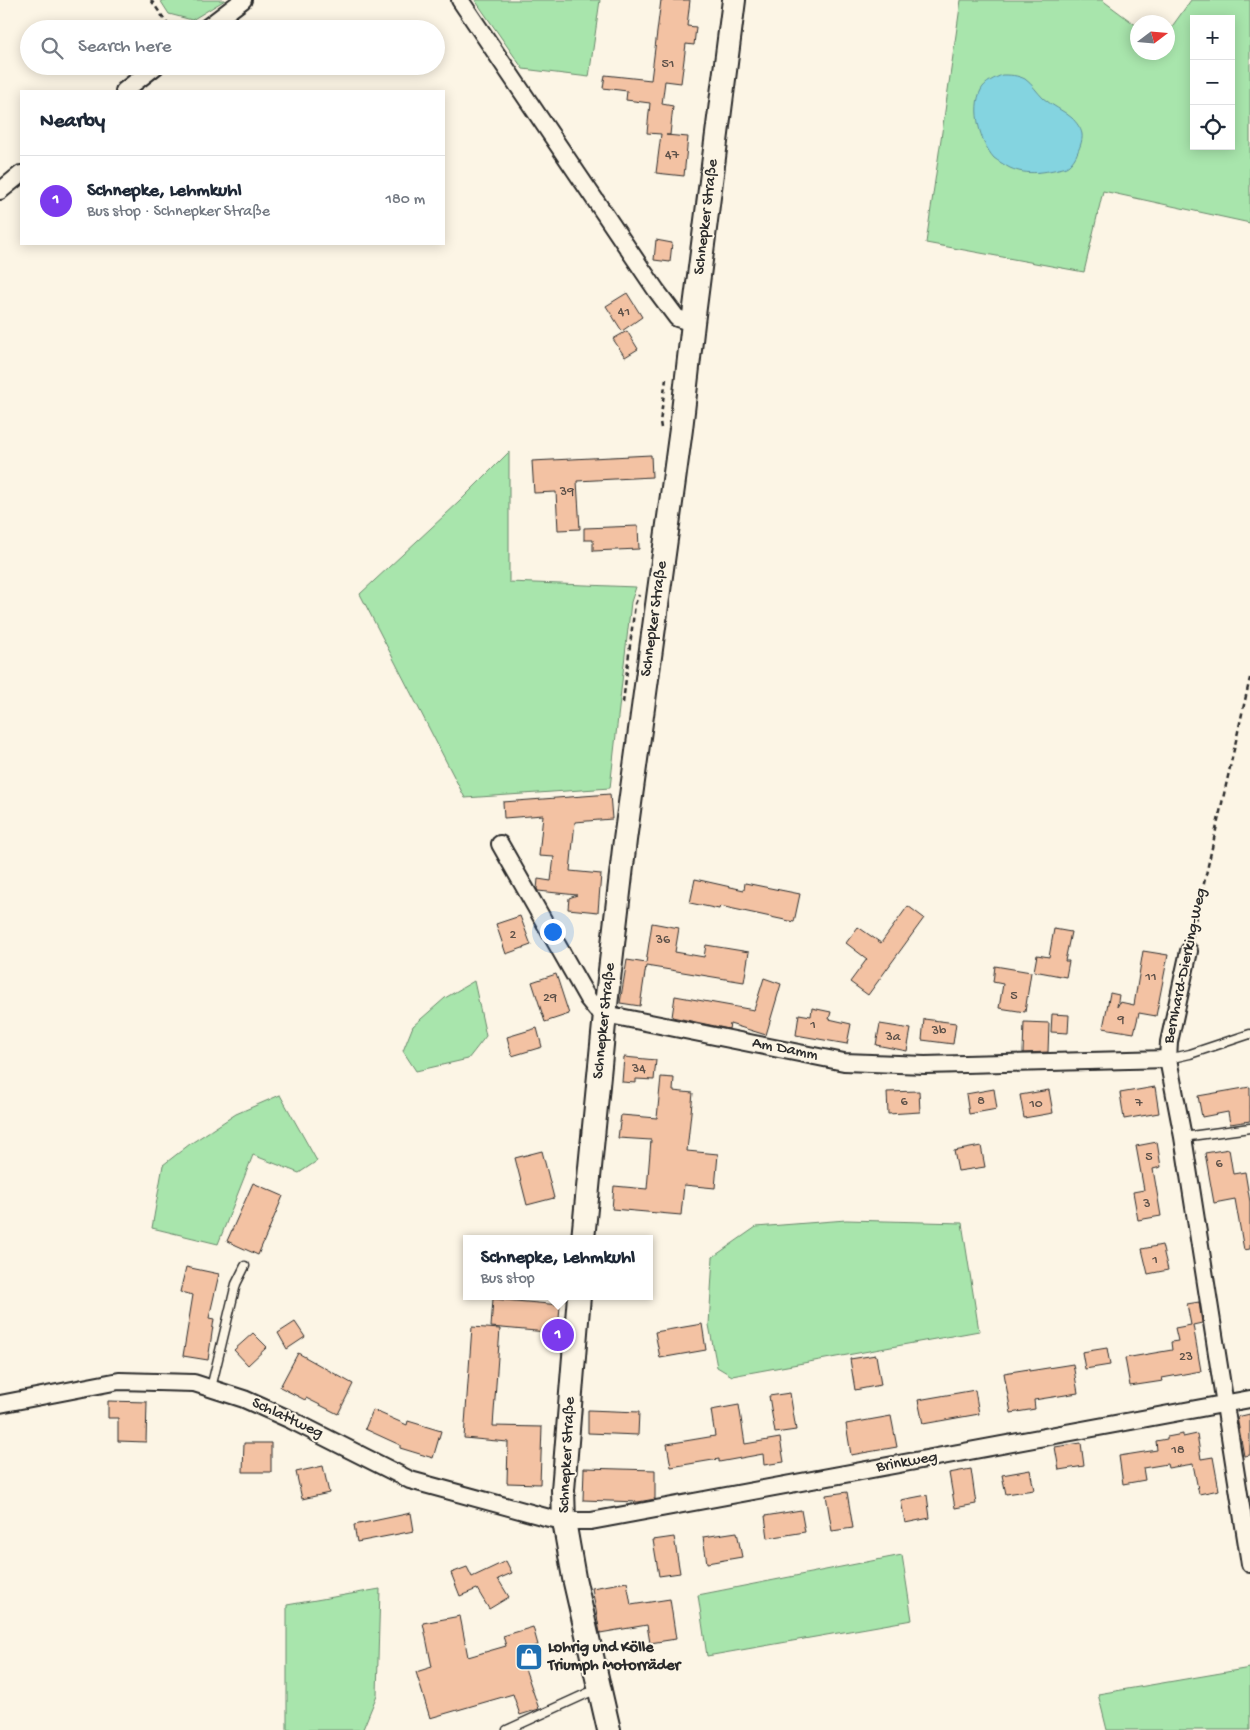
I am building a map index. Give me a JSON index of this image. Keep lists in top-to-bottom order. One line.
{"streets":{"main road":["Schnepker Straße"],"street":["Bernhard-Dierking-Weg","Am Damm","Schlattweg","Brinkweg"]},"crossings":[["Schnepker Straße","Am Damm"],["Schnepker Straße","Schlattweg"],["Schnepker Straße","Brinkweg"],["Bernhard-Dierking-Weg","Am Damm"],["Bernhard-Dierking-Weg","Brinkweg"],["Schlattweg","Brinkweg"]],"places":{"shop":["Lohrig und Kölle Triumph Motorräder"]},"house_numbers":["51","47","41","39","2","36","11","5","29","9","1","3b","3a","34","8","6","7","10","5","6","3","1","23","18"],"north":"right","page":{"map_buttons":["+","−"],"search":"Search here","heading":"Nearby","list":[{"mark":"1","name":"Schnepke, Lehmkuhl","note":"Bus stop · Schnepker Straße","value":"180 m"}],"popup":["Schnepke, Lehmkuhl","Bus stop"],"pins":"1"}}
